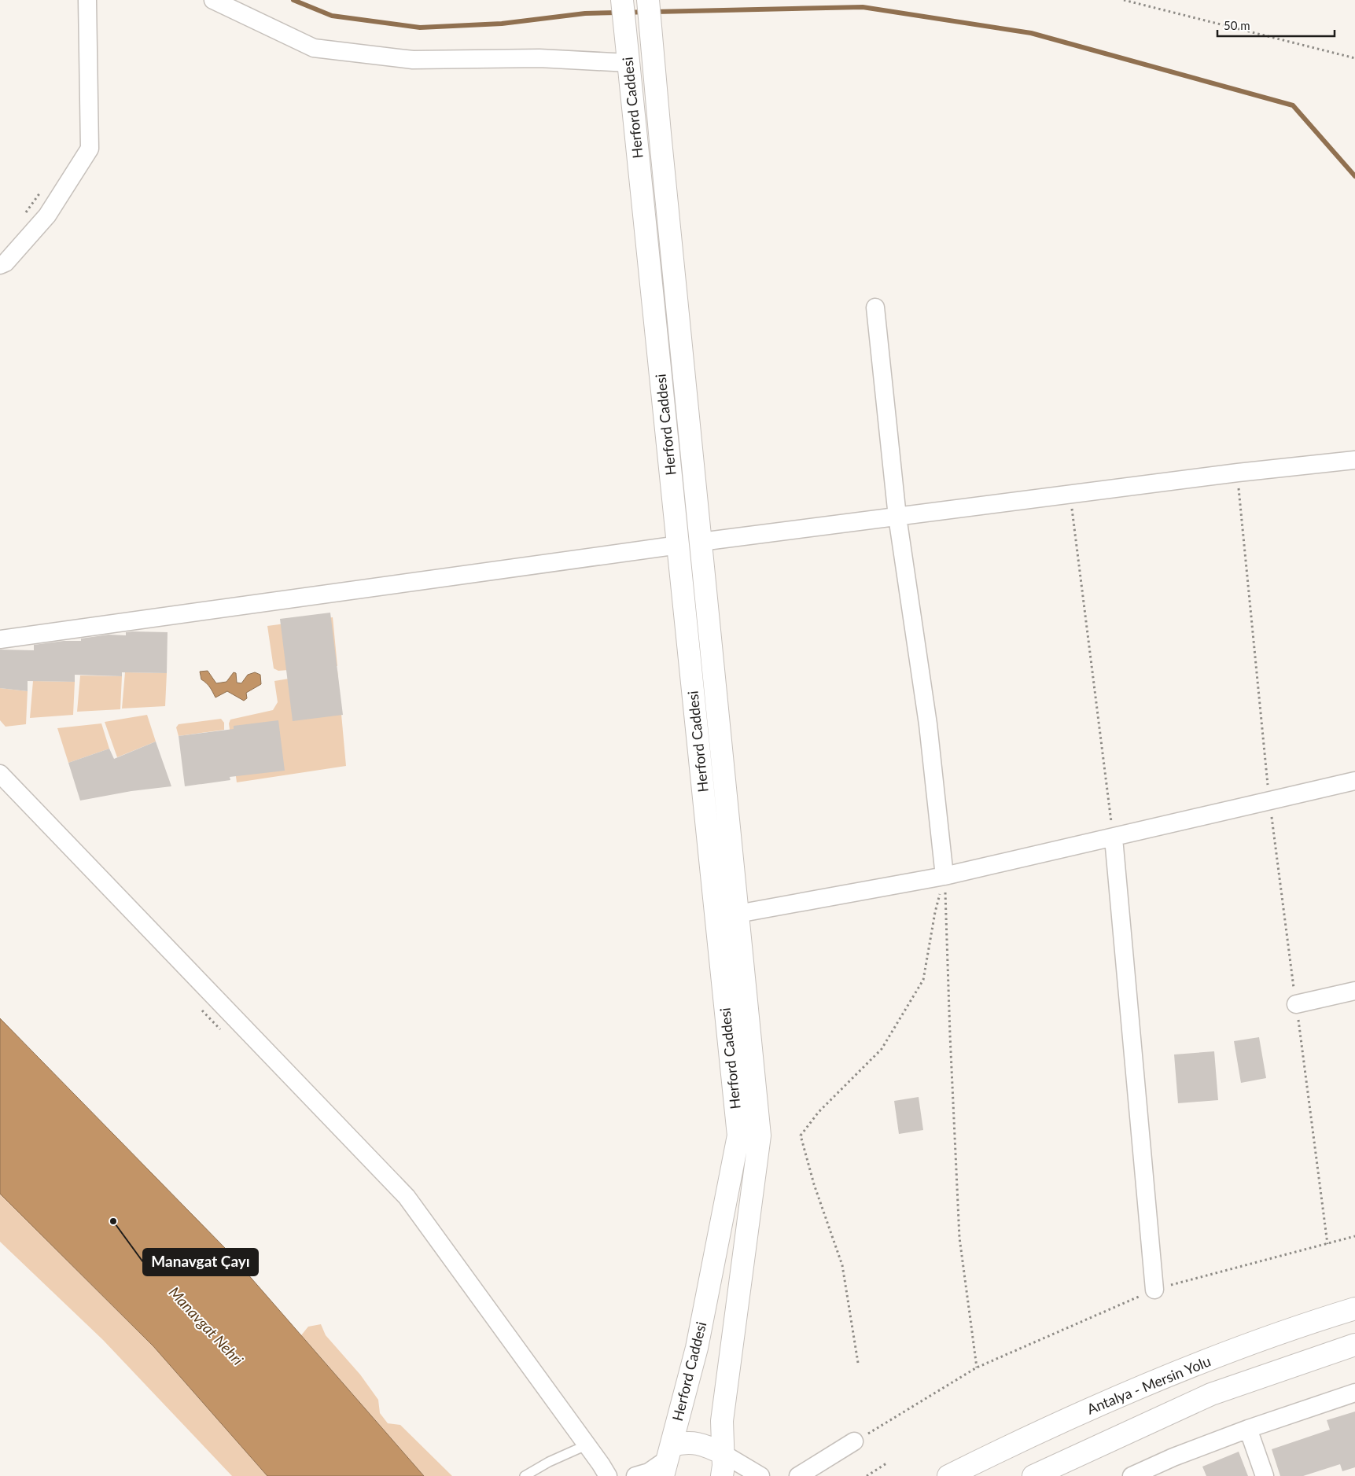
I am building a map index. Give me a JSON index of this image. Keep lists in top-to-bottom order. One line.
{"streets":{"main road":["Herford Caddesi","Antalya - Mersin Yolu"]},"water":["Manavgat Nehri"],"places":["Manavgat Çayı"],"scale_bar":"50 m"}
